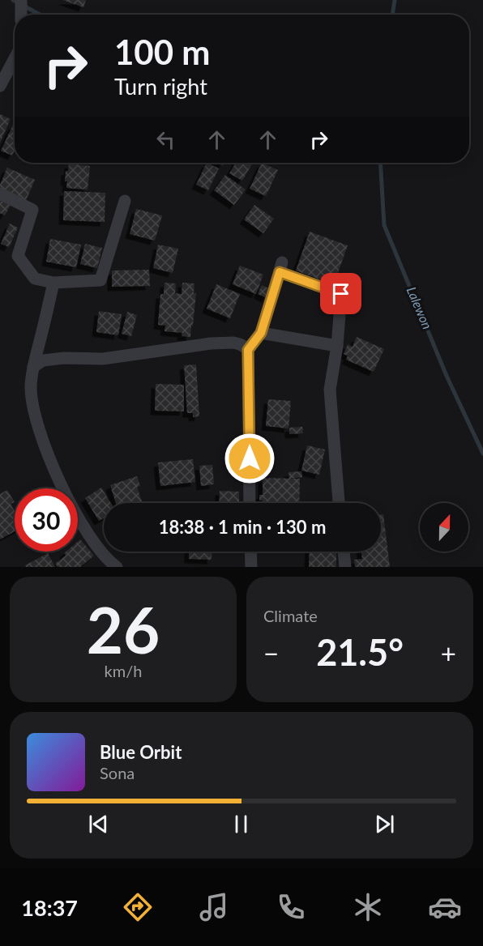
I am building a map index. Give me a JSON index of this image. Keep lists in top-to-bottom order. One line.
{"water":["Lalewon"],"north":"top","page":{"turn":["100 m","Turn right"],"limit":"30","trip":"18:38 · 1 min · 130 m","tile":[["26","km/h"],"Climate"],"heat":["−","21.5°","+"],"song":["Blue Orbit","Sona"],"tabs":"18:37"}}
